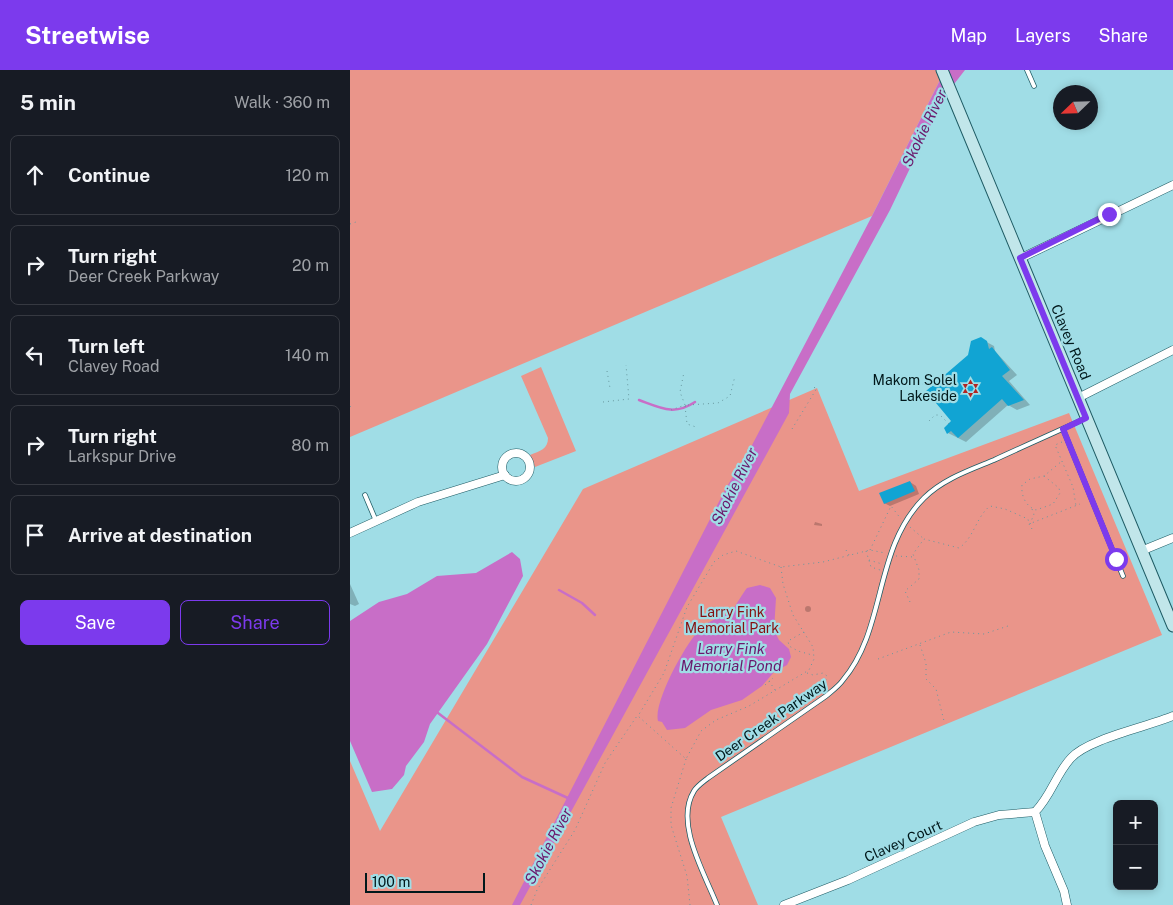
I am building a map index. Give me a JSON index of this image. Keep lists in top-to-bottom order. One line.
{"streets":{"main road":["Clavey Road"],"street":["Clavey Court"],"lane":["Deer Creek Parkway"]},"crossings":[["Clavey Road","Deer Creek Parkway"]],"water":["Skokie River","Larry Fink Memorial Pond"],"parks":["Larry Fink Memorial Park"],"places":{"synagogue":["Makom Solel Lakeside"]},"scale_bar":"100 m","north":"bottom left","page":{"header":"Streetwise","nav":["Map","Layers","Share"],"heading":["5 min","Walk · 360 m"],"list":[["Continue","120 m"],["Turn right","Deer Creek Parkway","20 m"],["Turn left","Clavey Road","140 m"],["Turn right","Larkspur Drive","80 m"],"Arrive at destination"],"buttons":["Save","Share"],"map_buttons":["+","−"],"scale":"100 m"}}
